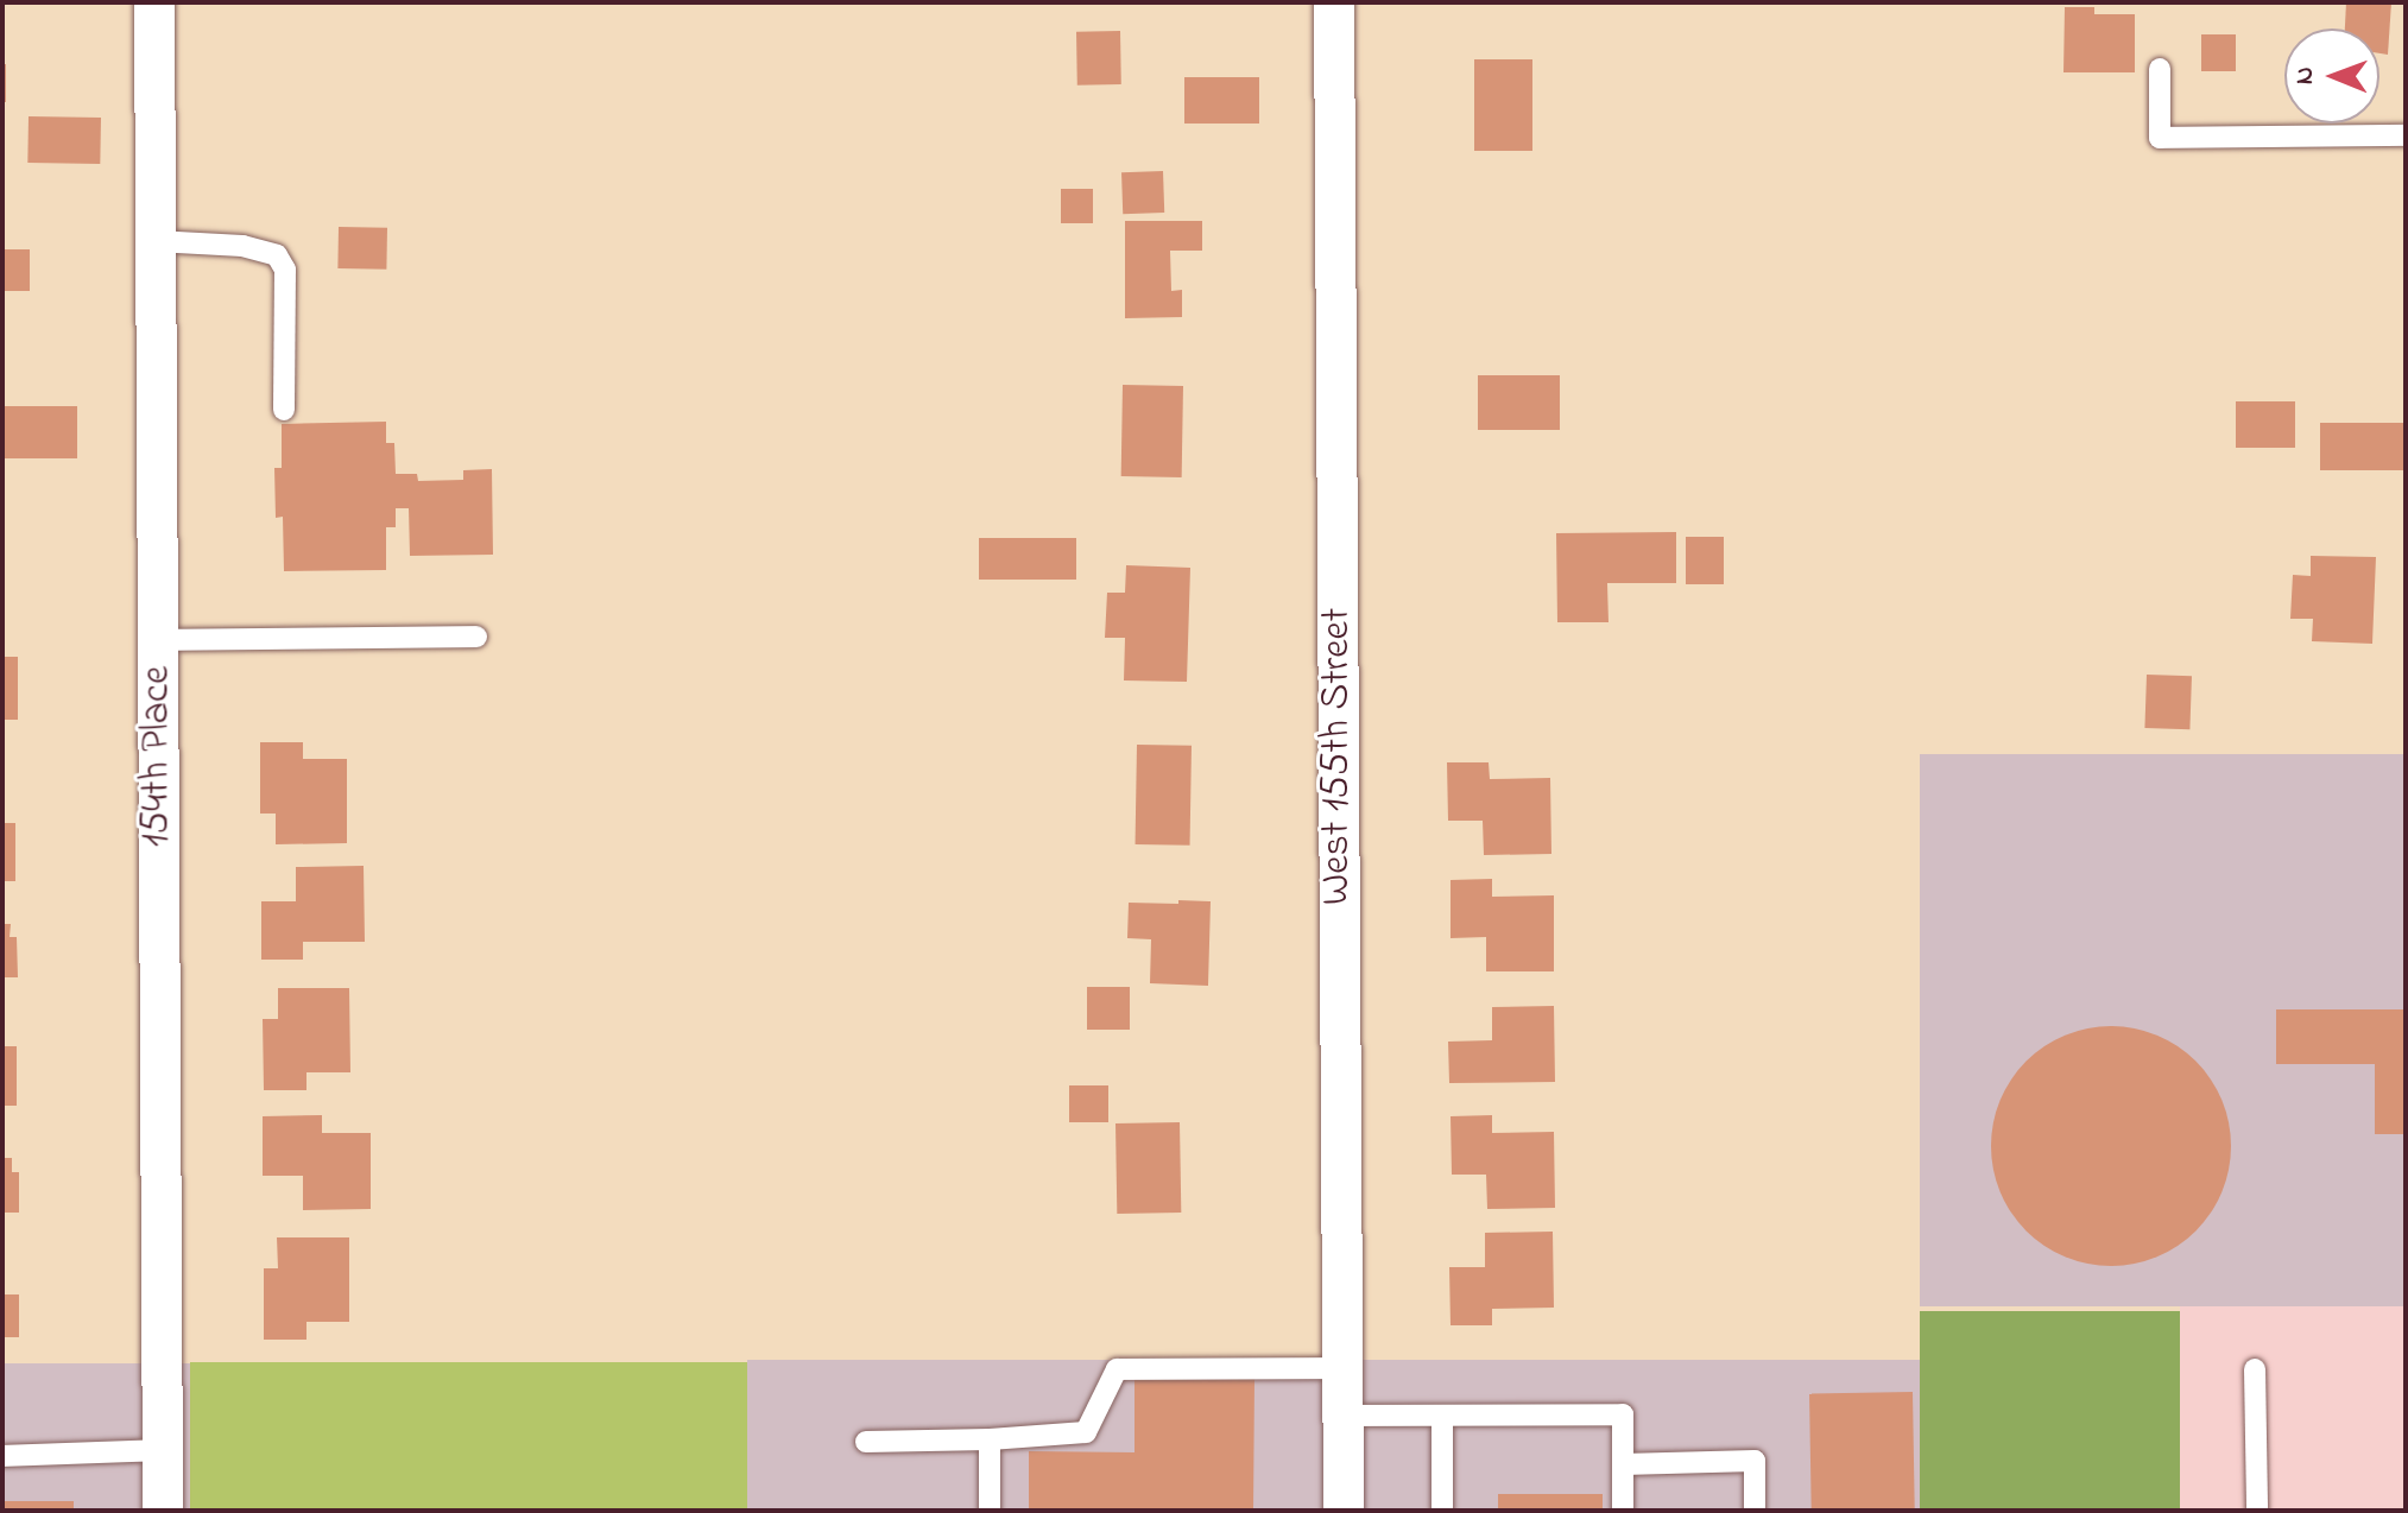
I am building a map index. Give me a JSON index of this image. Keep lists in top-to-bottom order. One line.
{"streets":{"street":["154th Place","West 155th Street"]},"north":"left"}
